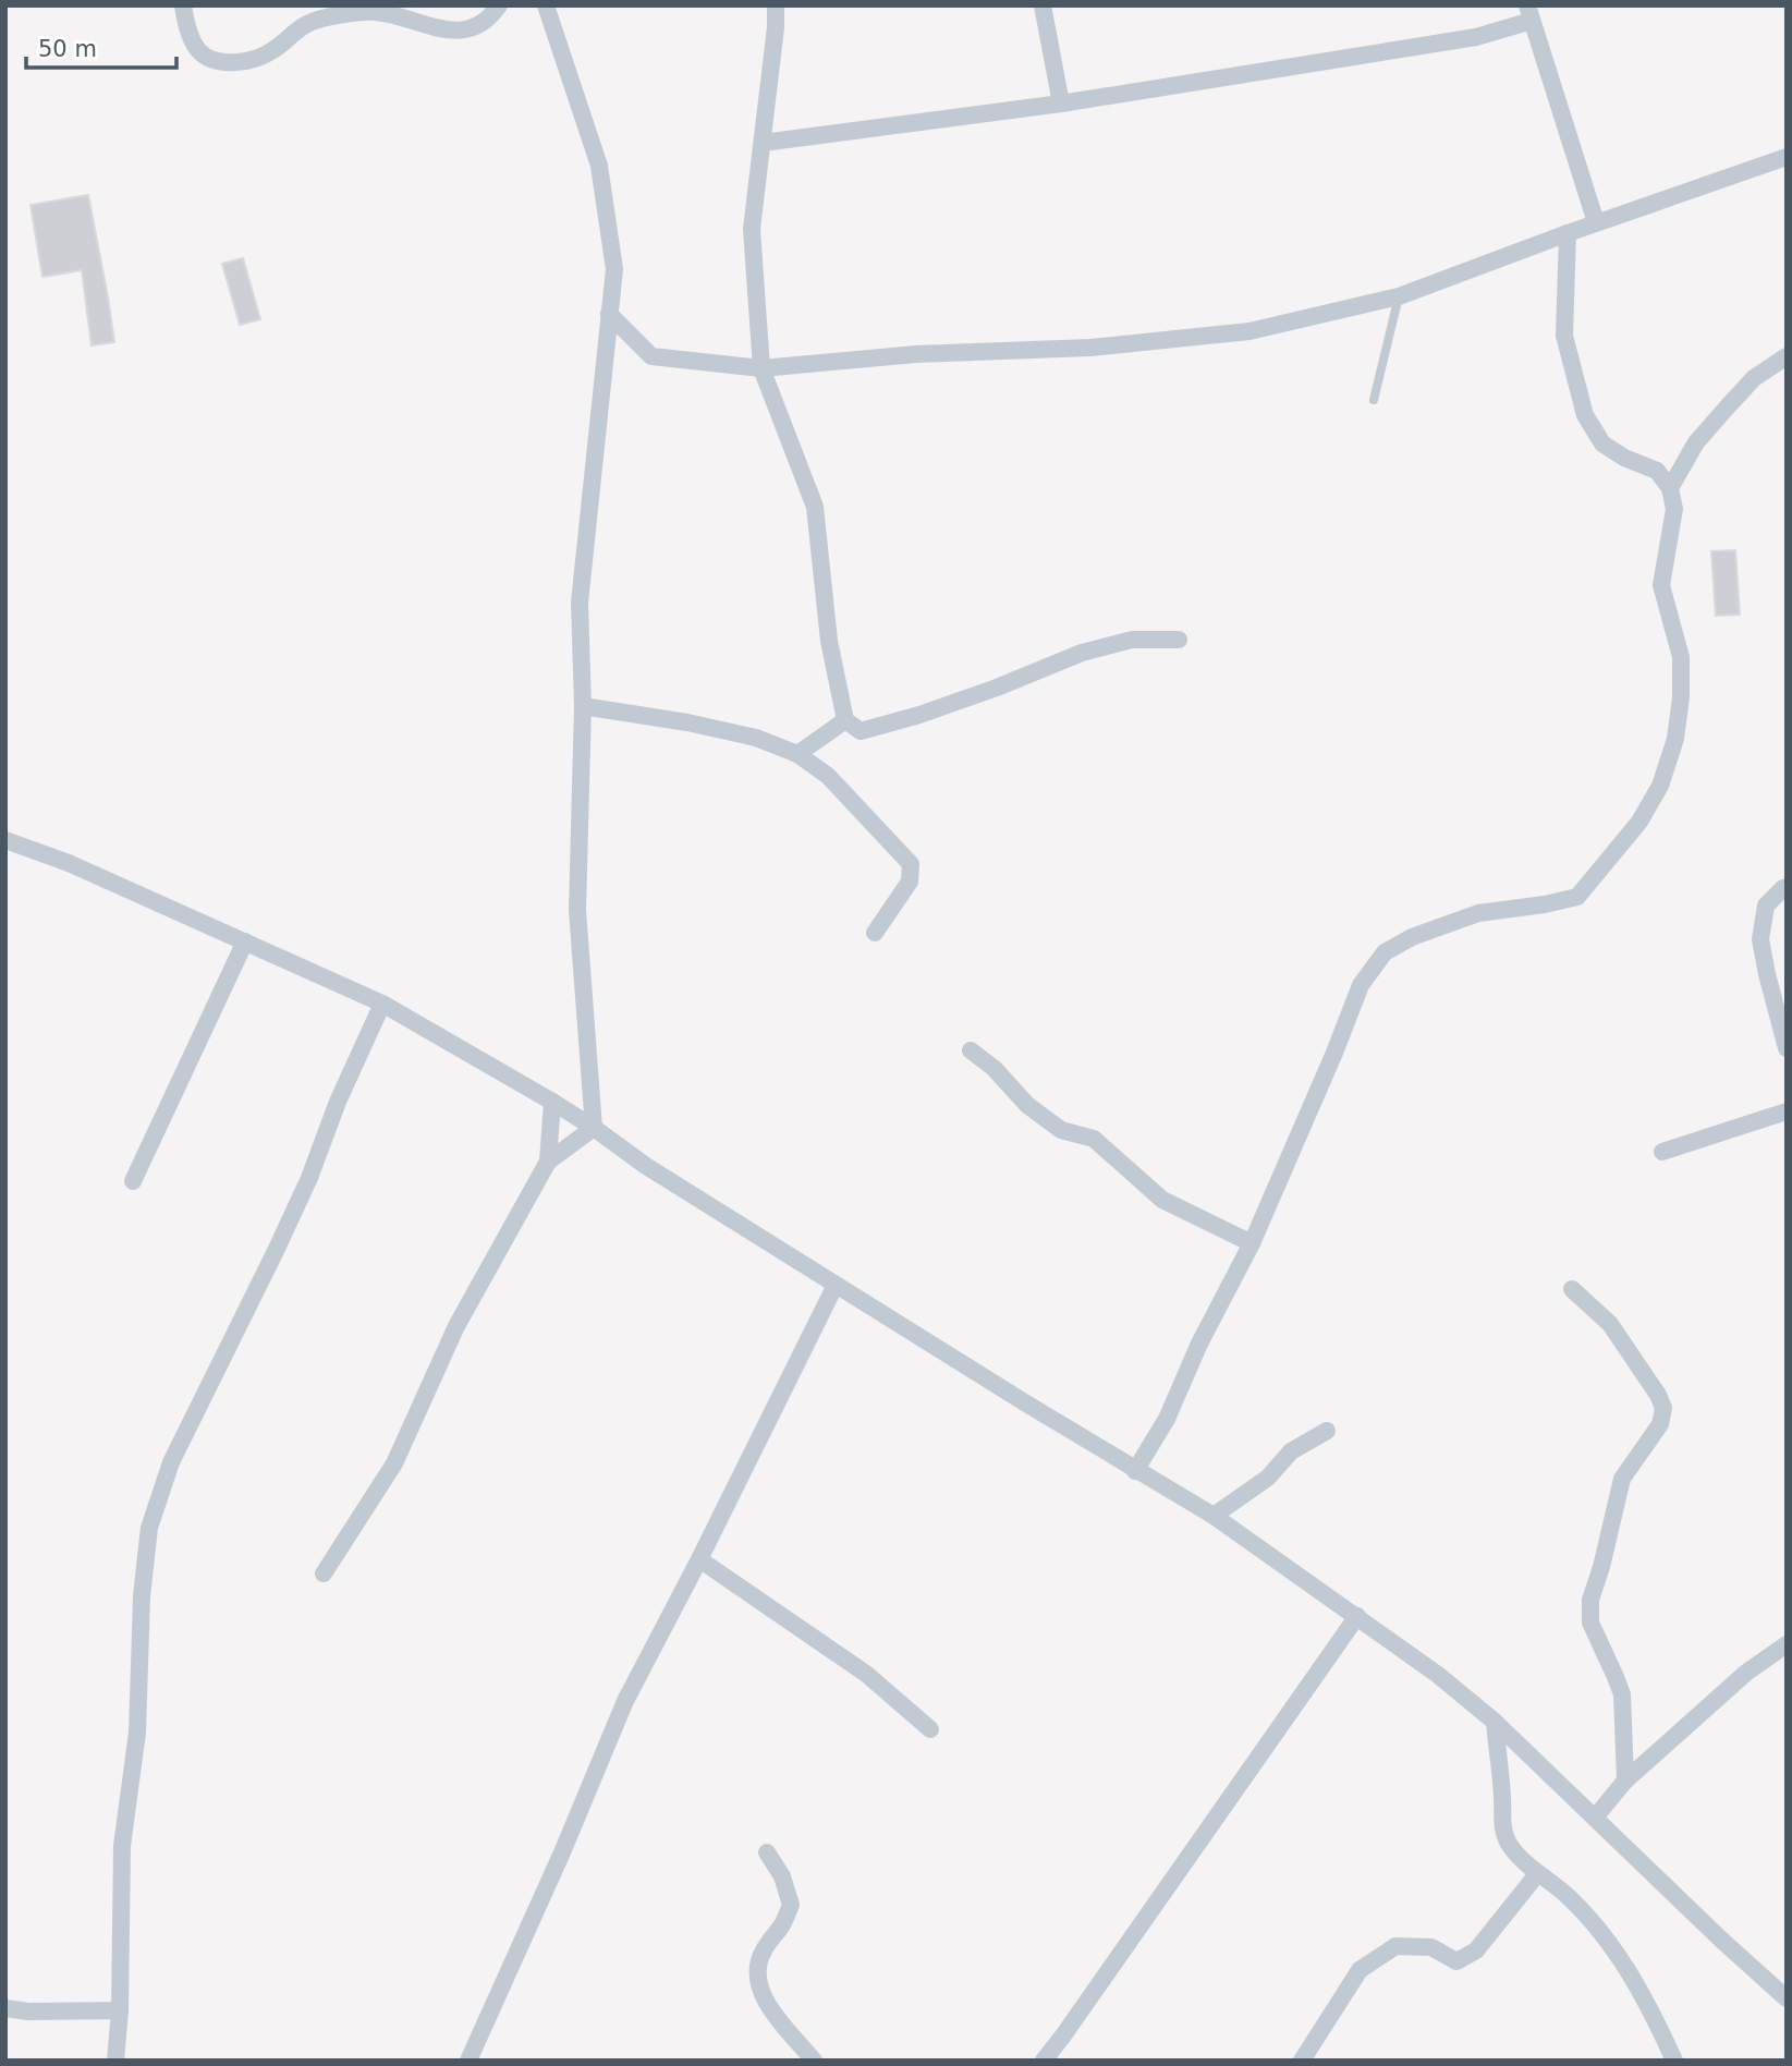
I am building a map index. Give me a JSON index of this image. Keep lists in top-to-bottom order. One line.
{"scale_bar":"50 m"}
